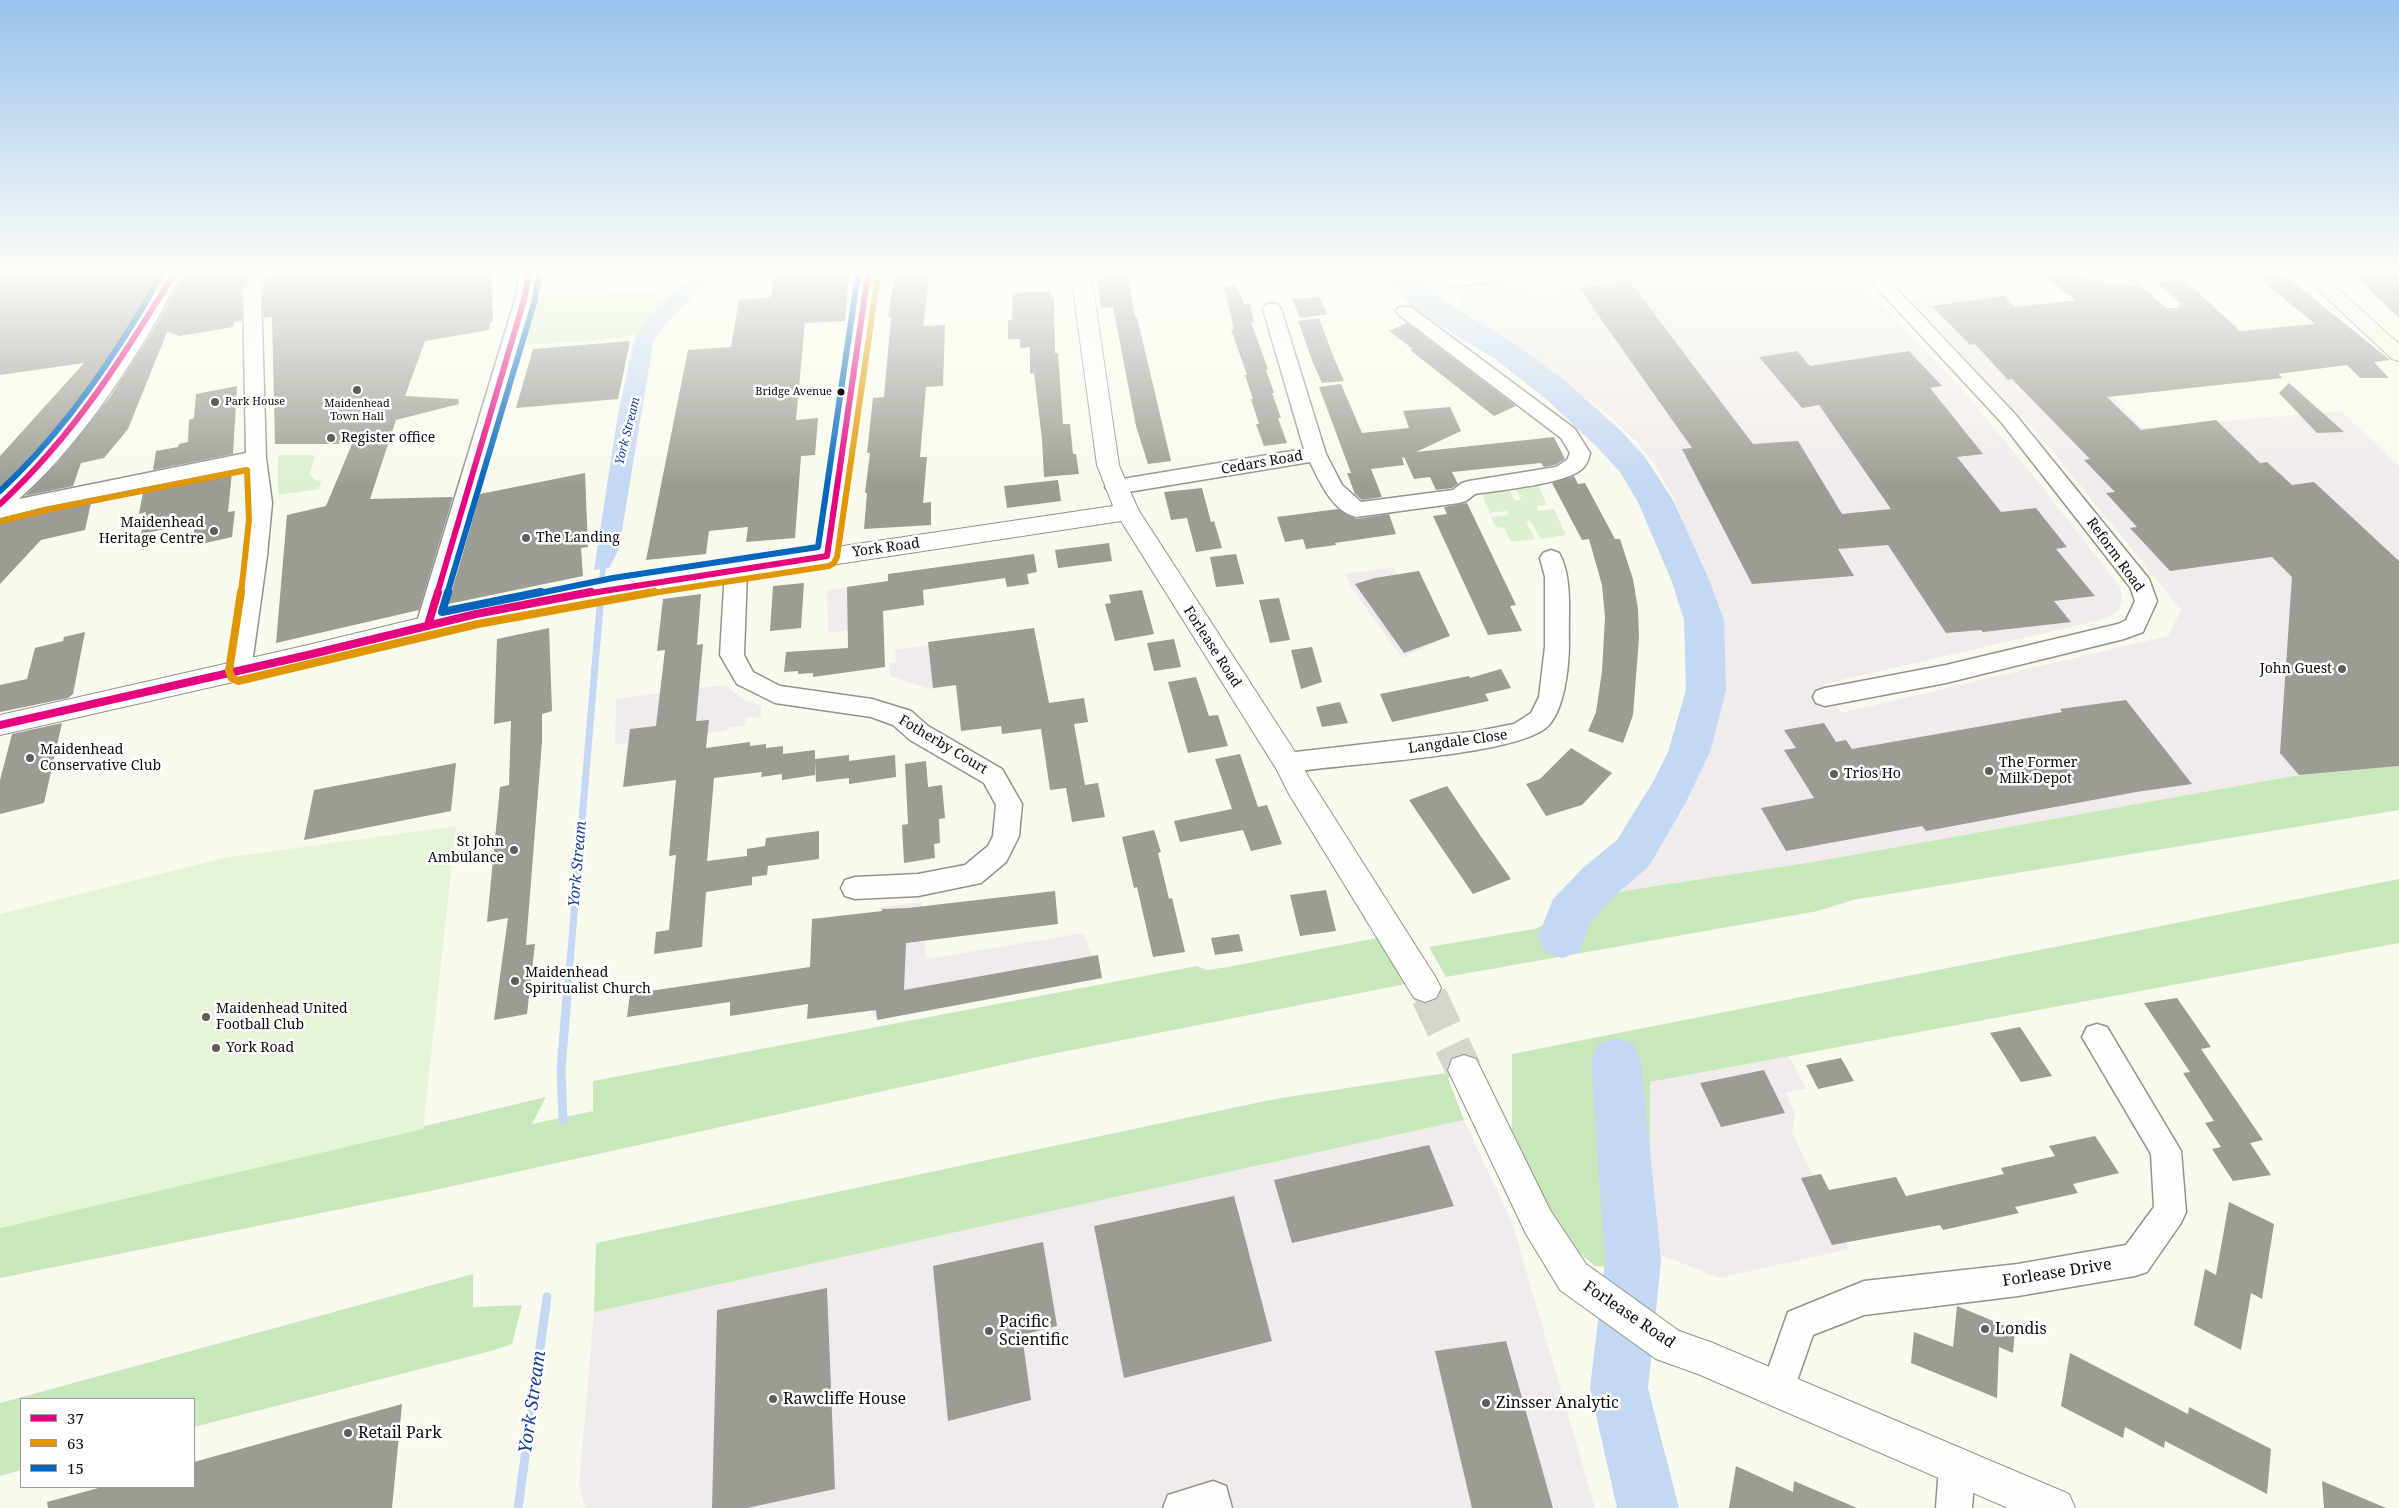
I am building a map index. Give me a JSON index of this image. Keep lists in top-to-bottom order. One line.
{"streets":{"street":["Cedars Road","York Road","Reform Road","Forlease Road","Langdale Close","Fotherby Court","Forlease Drive"]},"crossings":[["Cedars Road","Forlease Road"],["York Road","Forlease Road"],["York Road","Fotherby Court"],["Forlease Road","Langdale Close"],["Forlease Road","Forlease Drive"]],"water":["York Stream"],"places":["Maidenhead Town Hall","Bridge Avenue","Park House","Register office","Maidenhead Heritage Centre","The Landing","John Guest","Maidenhead Conservative Club","The Former Milk Depot","Trios Ho","St John Ambulance","Maidenhead Spiritualist Church","Maidenhead United Football Club","York Road","Londis","Pacific Scientific","Rawcliffe House","Zinsser Analytic","Retail Park"],"lines":["transit line 37","transit line 63","transit line 15"],"legend":["37","63","15"]}
